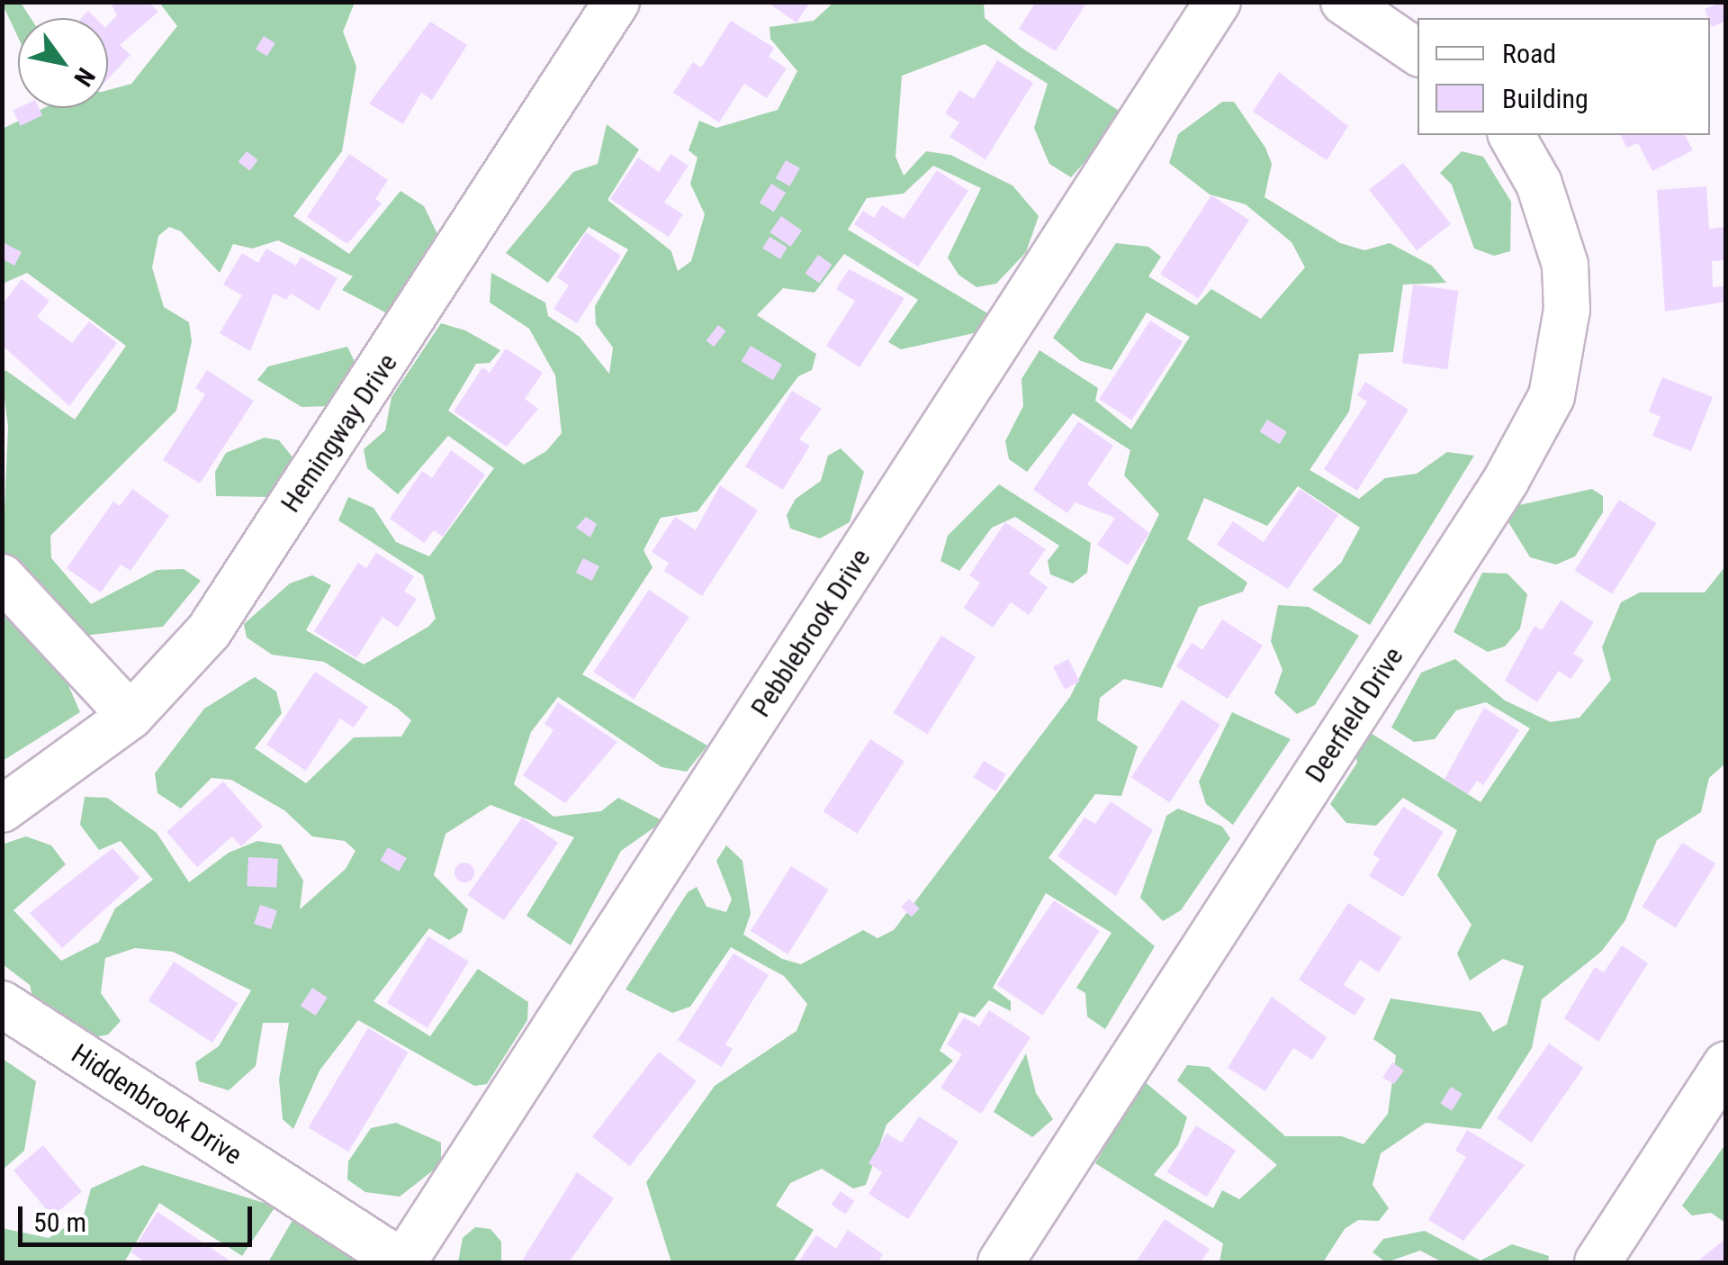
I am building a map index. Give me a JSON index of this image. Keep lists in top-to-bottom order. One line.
{"streets":{"street":["Hemingway Drive","Pebblebrook Drive","Deerfield Drive","Hiddenbrook Drive"]},"crossings":[["Pebblebrook Drive","Hiddenbrook Drive"]],"legend":["Road","Building"],"scale_bar":"50 m","north":"bottom right"}
